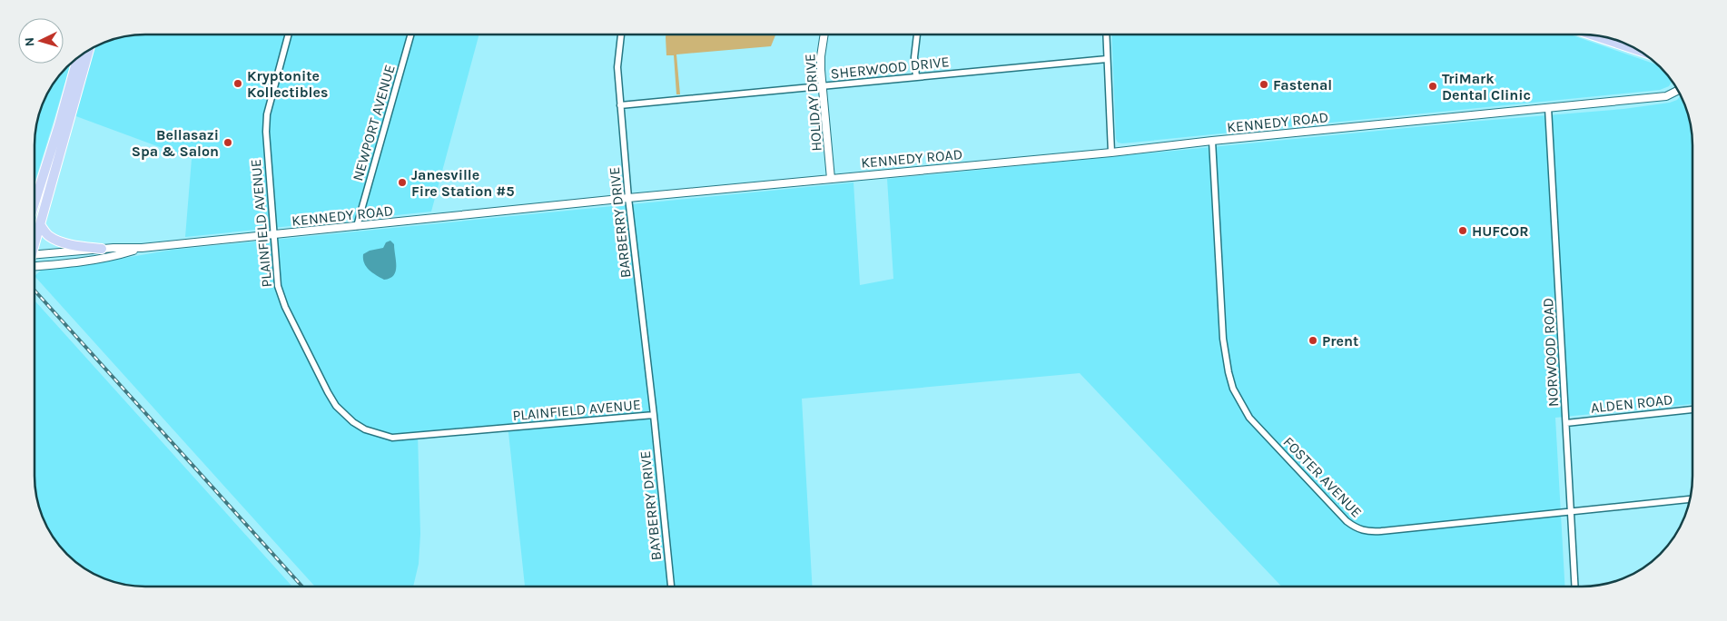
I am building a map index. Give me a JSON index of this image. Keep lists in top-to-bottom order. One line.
{"streets":{"street":["SHERWOOD DRIVE","HOLIDAY DRIVE","KENNEDY ROAD","NEWPORT AVENUE","BARBERRY DRIVE","PLAINFIELD AVENUE","NORWOOD ROAD","ALDEN ROAD","FOSTER AVENUE","BAYBERRY DRIVE"]},"crossings":[["SHERWOOD DRIVE","HOLIDAY DRIVE"],["SHERWOOD DRIVE","BARBERRY DRIVE"],["HOLIDAY DRIVE","KENNEDY ROAD"],["KENNEDY ROAD","NEWPORT AVENUE"],["KENNEDY ROAD","BARBERRY DRIVE"],["KENNEDY ROAD","PLAINFIELD AVENUE"],["KENNEDY ROAD","NORWOOD ROAD"],["KENNEDY ROAD","FOSTER AVENUE"],["BARBERRY DRIVE","PLAINFIELD AVENUE"],["BARBERRY DRIVE","BAYBERRY DRIVE"],["PLAINFIELD AVENUE","BAYBERRY DRIVE"],["NORWOOD ROAD","ALDEN ROAD"],["NORWOOD ROAD","FOSTER AVENUE"]],"places":["Kryptonite Kollectibles","Fastenal","TriMark Dental Clinic","Bellasazi Spa & Salon","Janesville Fire Station #5","HUFCOR","Prent"],"north":"left"}
